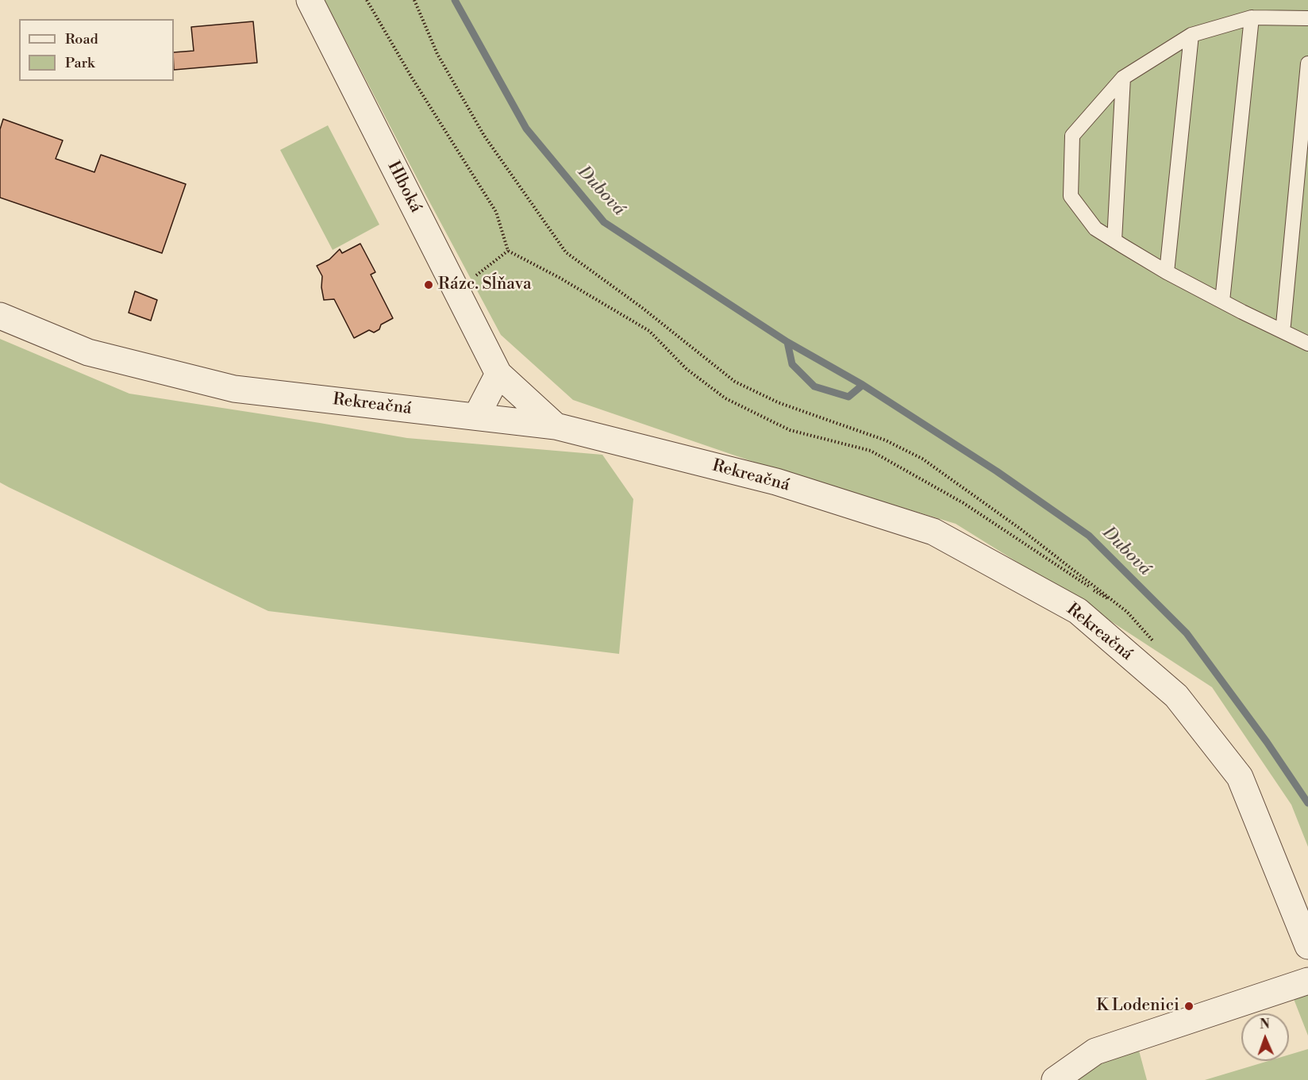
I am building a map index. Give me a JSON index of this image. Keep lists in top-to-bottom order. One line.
{"streets":{"street":["Hlboká","Rekreačná"]},"crossings":[["Hlboká","Rekreačná"]],"water":["Dubová"],"places":["Rázc. Sĺňava","K Lodenici"],"legend":["Road","Park"],"north":"top"}
